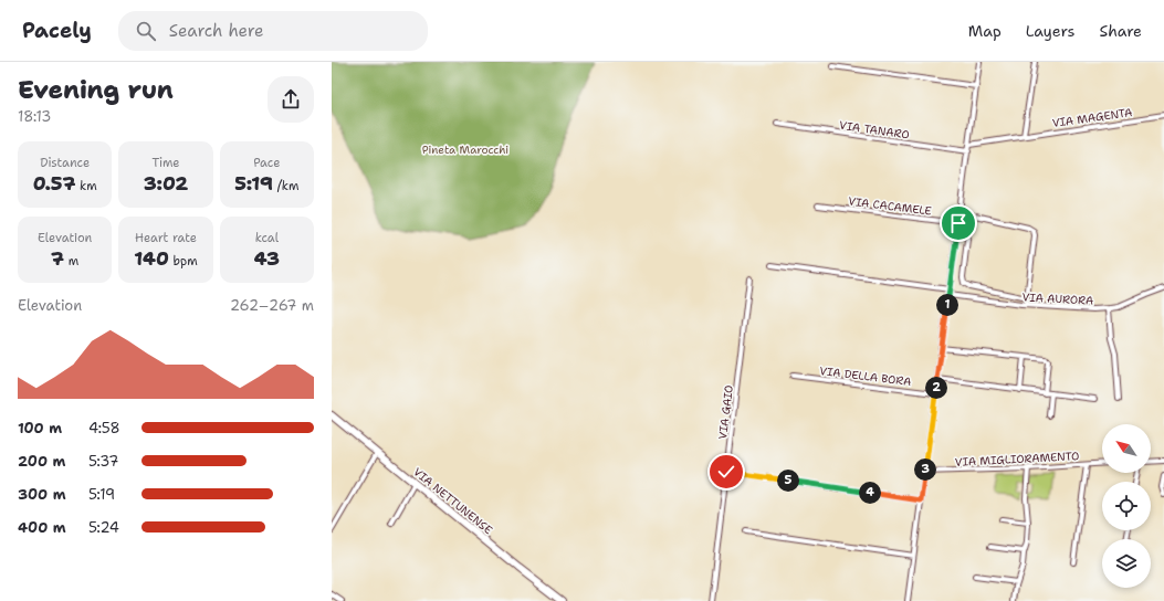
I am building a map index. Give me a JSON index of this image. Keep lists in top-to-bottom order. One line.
{"streets":{"main road":["VIA NETTUNENSE"],"street":["VIA MAGENTA","VIA TANARO","VIA CACAMELE","VIA AURORA","VIA DELLA BORA","VIA GAIO","VIA MIGLIORAMENTO"]},"parks":["Pineta Marocchi"],"north":"top left","page":{"header":"Pacely","search":"Search here","nav":["Map","Layers","Share"],"heading":["Evening run","18:13"],"stats":[["Distance","0.57 km"],["Time","3:02"],["Pace","5:19 /km"],["Elevation","7 m"],["Heart rate","140 bpm"],["kcal","43"]],"chart":["Elevation","262–267 m"],"pins":["1","2","3","5","4"],"list":[{"name":"100 m","note":"4:58"},{"name":"200 m","note":"5:37"},{"name":"300 m","note":"5:19"},{"name":"400 m","note":"5:24"}]}}
